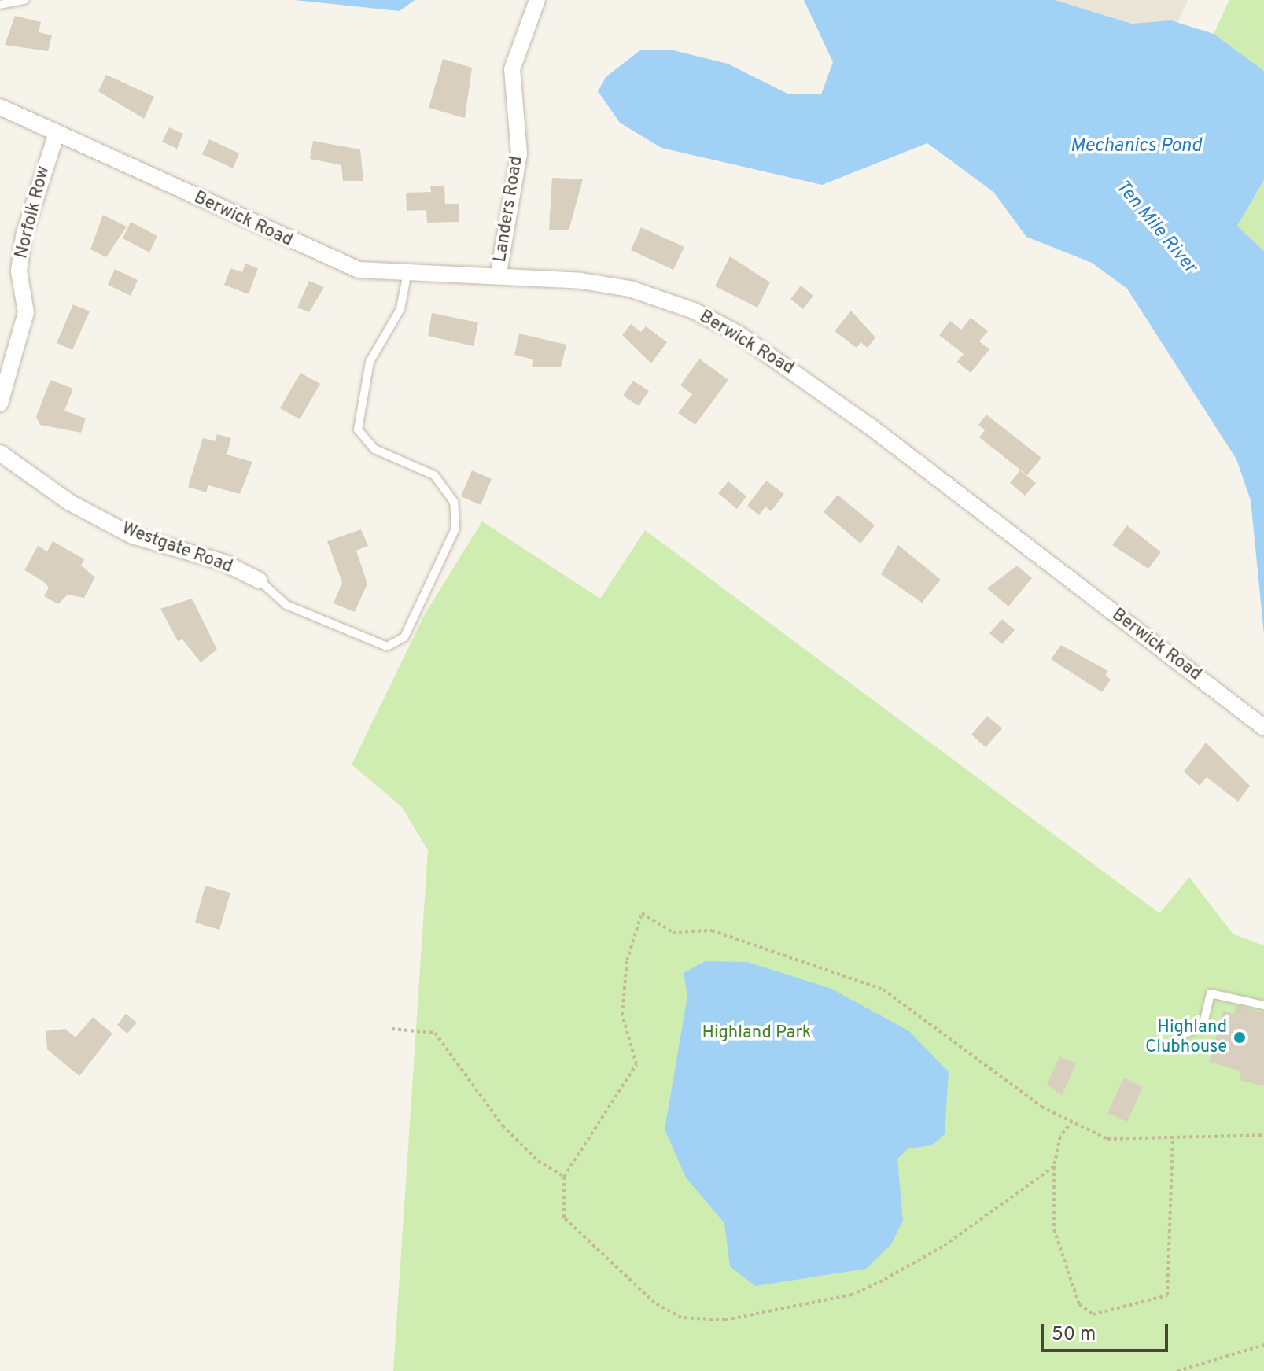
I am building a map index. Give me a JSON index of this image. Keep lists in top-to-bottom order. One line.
{"streets":{"street":["Landers Road","Norfolk Row","Berwick Road","Westgate Road"]},"crossings":[["Landers Road","Berwick Road"],["Norfolk Row","Berwick Road"]],"water":["Mechanics Pond","Ten Mile River"],"parks":["Highland Park"],"places":["Highland Clubhouse"],"scale_bar":"50 m"}
